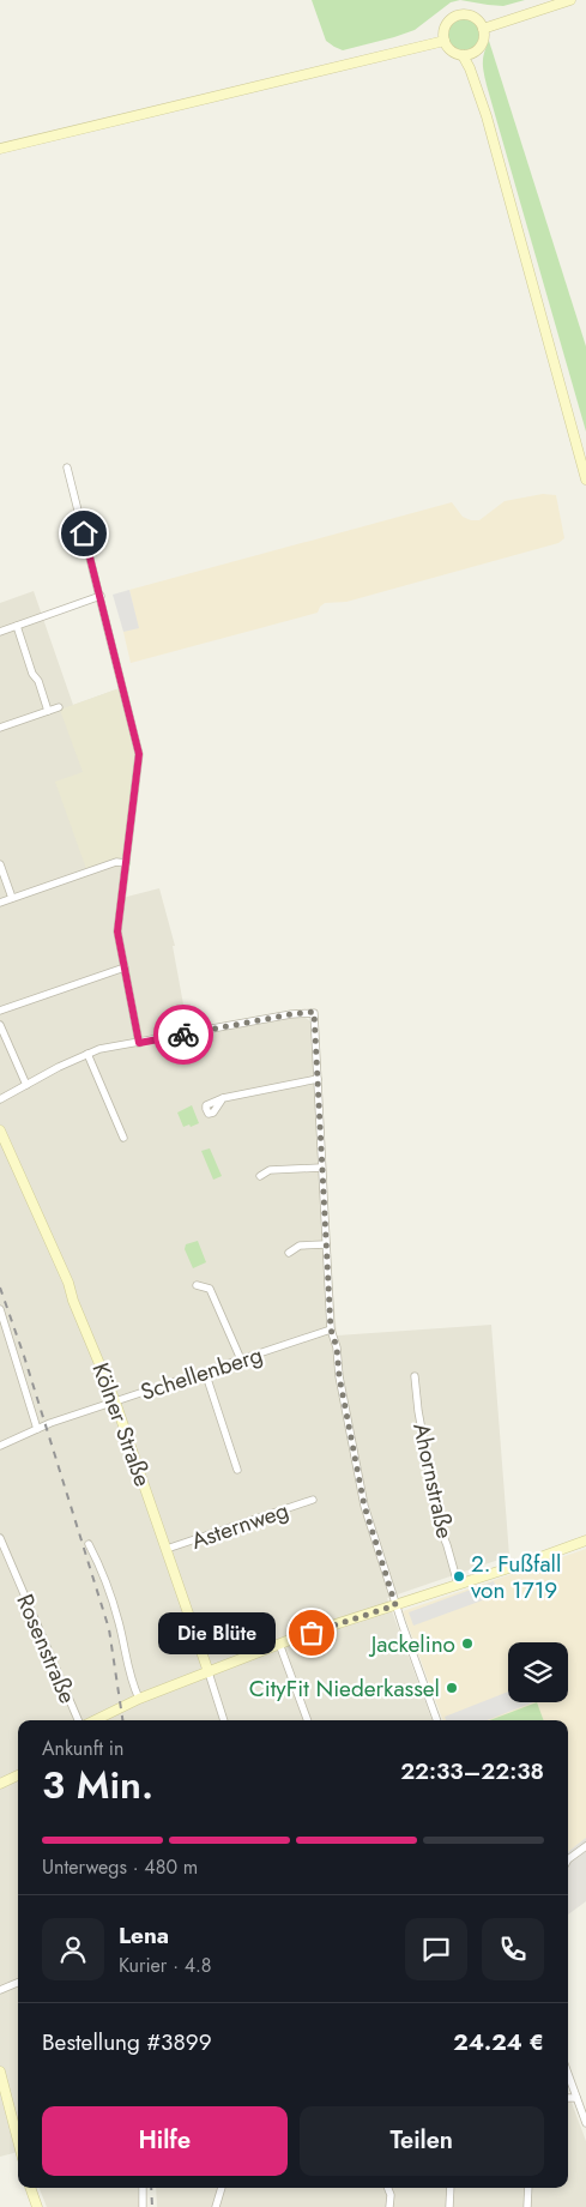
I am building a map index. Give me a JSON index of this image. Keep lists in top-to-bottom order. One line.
{"streets":{"street":["Schellenberg","Kölner Straße","Ahornstraße","Asternweg","Rosenstraße"]},"crossings":[["Schellenberg","Kölner Straße"],["Kölner Straße","Asternweg"]],"places":["2. Fußfall von 1719","Die Blüte","Jackelino","CityFit Niederkassel"],"page":{"bubble":"Die Blüte","heading":["3 Min.","Ankunft in","22:33–22:38"],"panel":["Lena","Kurier · 4.8","Bestellung #3899","24.24 €"],"bar":"Unterwegs · 480 m","buttons":["Hilfe","Teilen"]}}
